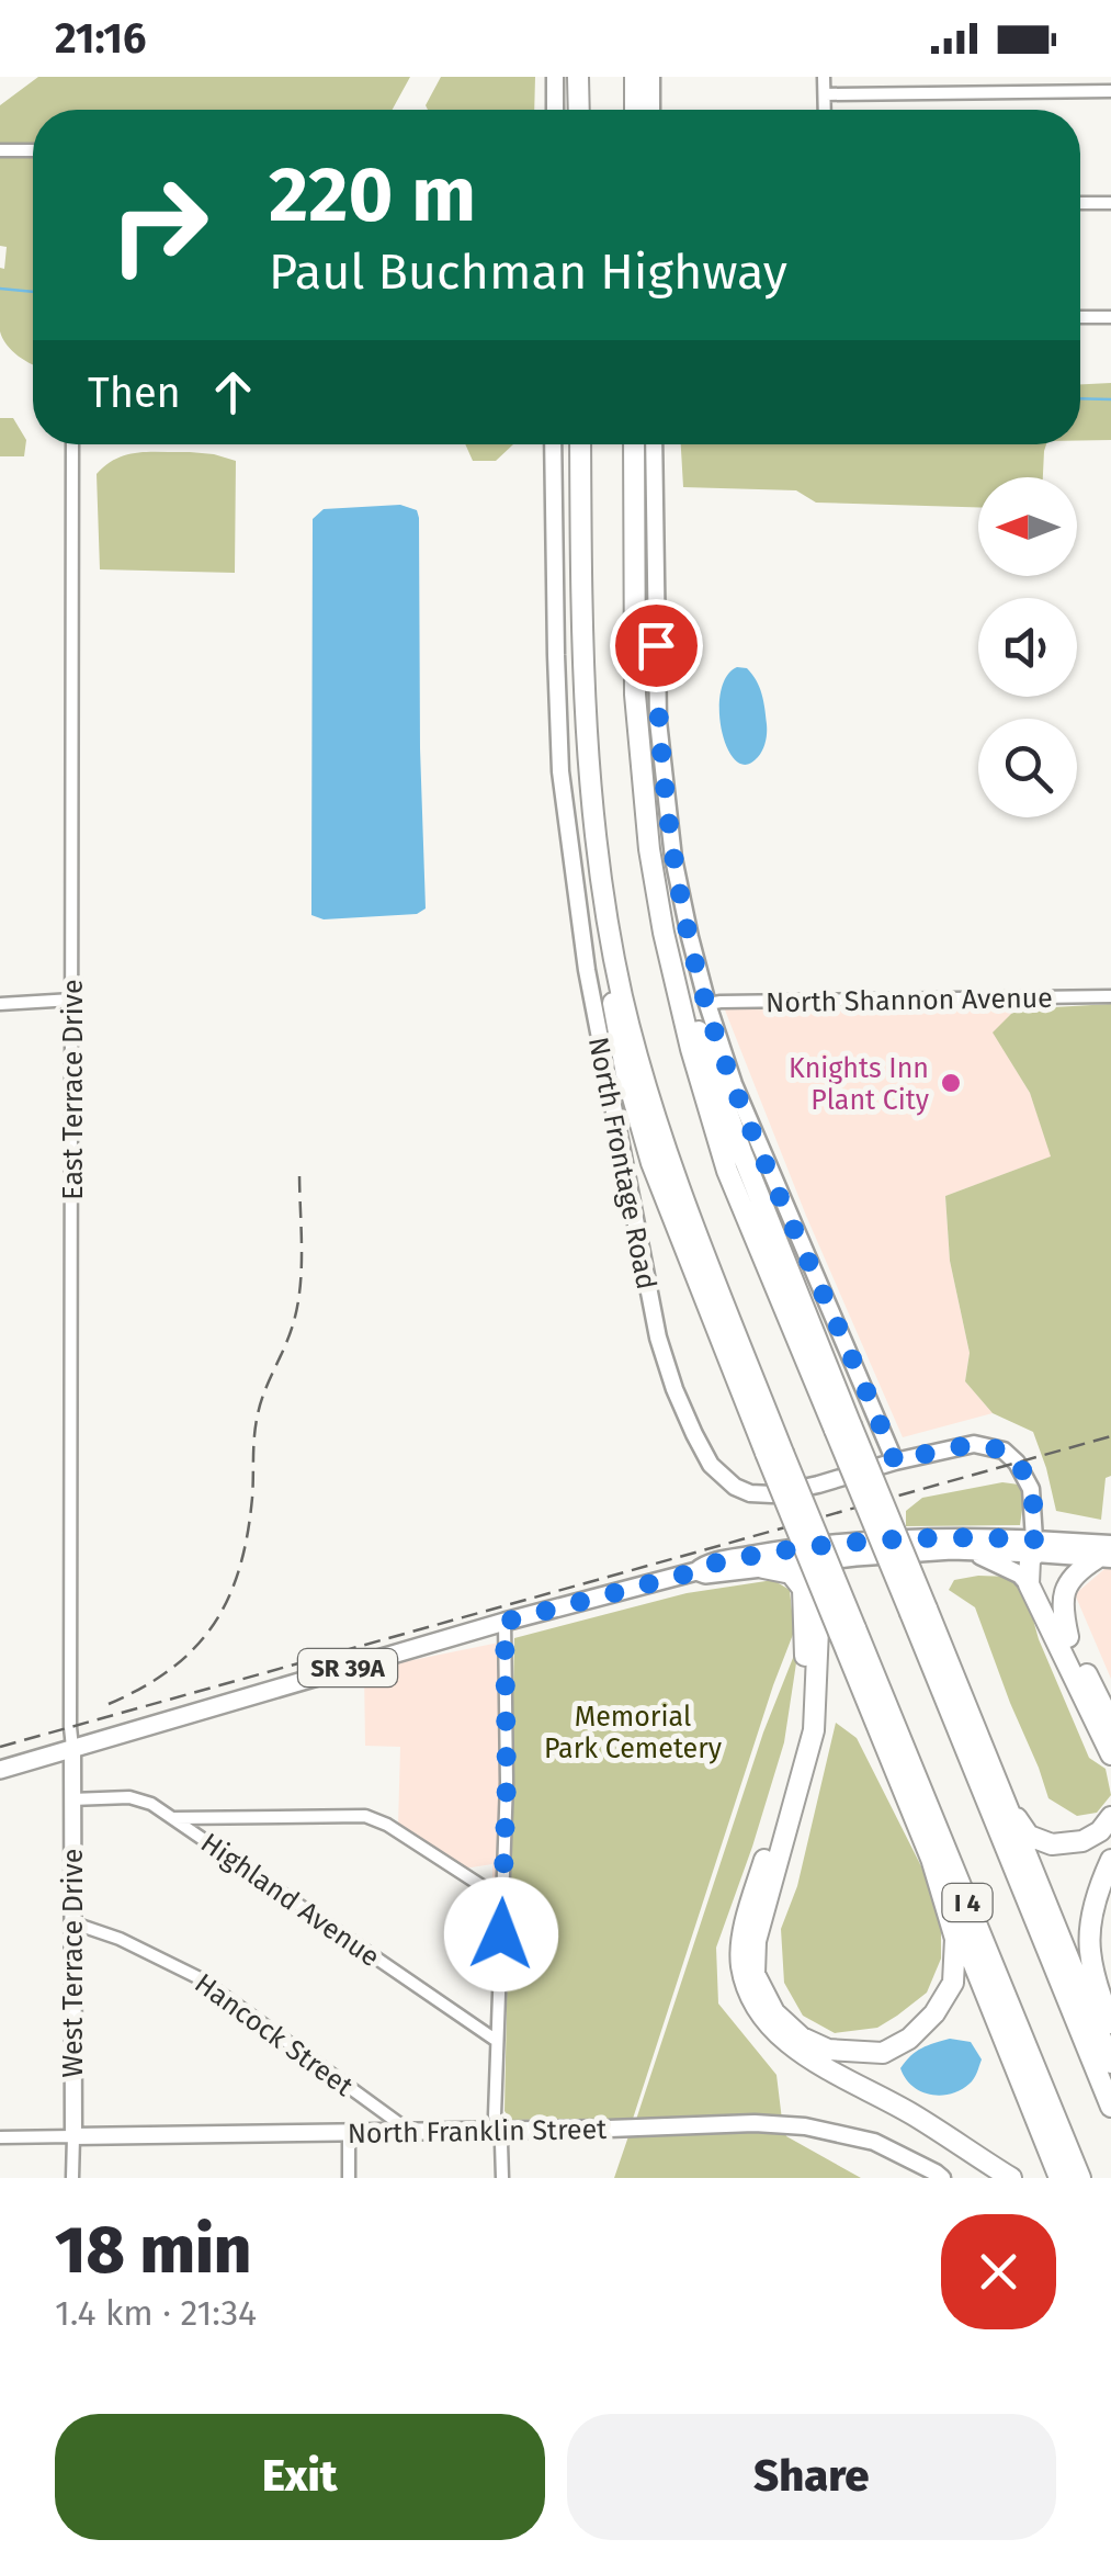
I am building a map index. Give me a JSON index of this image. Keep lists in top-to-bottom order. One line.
{"streets":{"highway":["I 4"],"main road":["SR 39A"],"street":["North Shannon Avenue","East Terrace Drive","North Frontage Road","Highland Avenue","West Terrace Drive","Hancock Street","North Franklin Street"]},"crossings":[["East Terrace Drive","SR 39A"],["East Terrace Drive","West Terrace Drive"],["North Frontage Road","SR 39A"],["SR 39A","West Terrace Drive"],["Highland Avenue","West Terrace Drive"],["West Terrace Drive","Hancock Street"],["West Terrace Drive","North Franklin Street"],["Hancock Street","North Franklin Street"]],"parks":["Memorial Park Cemetery"],"places":["Knights Inn Plant City"],"north":"left","page":{"status":"21:16","turn":["220 m","Paul Buchman Highway"],"then":"Then","heading":["18 min","1.4 km · 21:34"],"buttons":["Exit","Share"]}}
